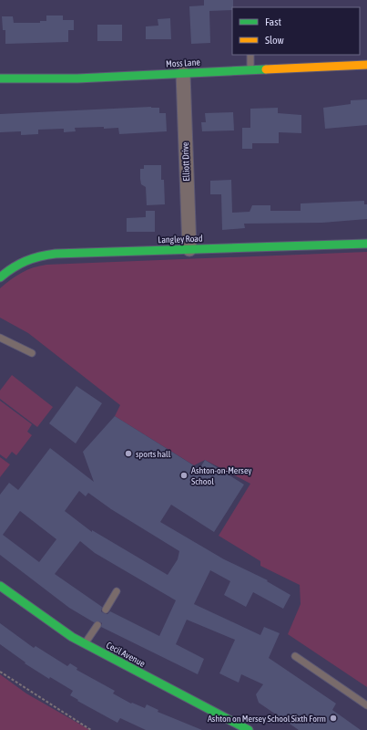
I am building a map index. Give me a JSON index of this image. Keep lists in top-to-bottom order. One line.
{"streets":{"street":["Moss Lane","Elliott Drive","Langley Road","Cecil Avenue"]},"crossings":[["Moss Lane","Elliott Drive"],["Elliott Drive","Langley Road"]],"places":["sports hall","Ashton-on-Mersey School","Ashton on Mersey School Sixth Form"],"legend":["Fast","Slow"]}
